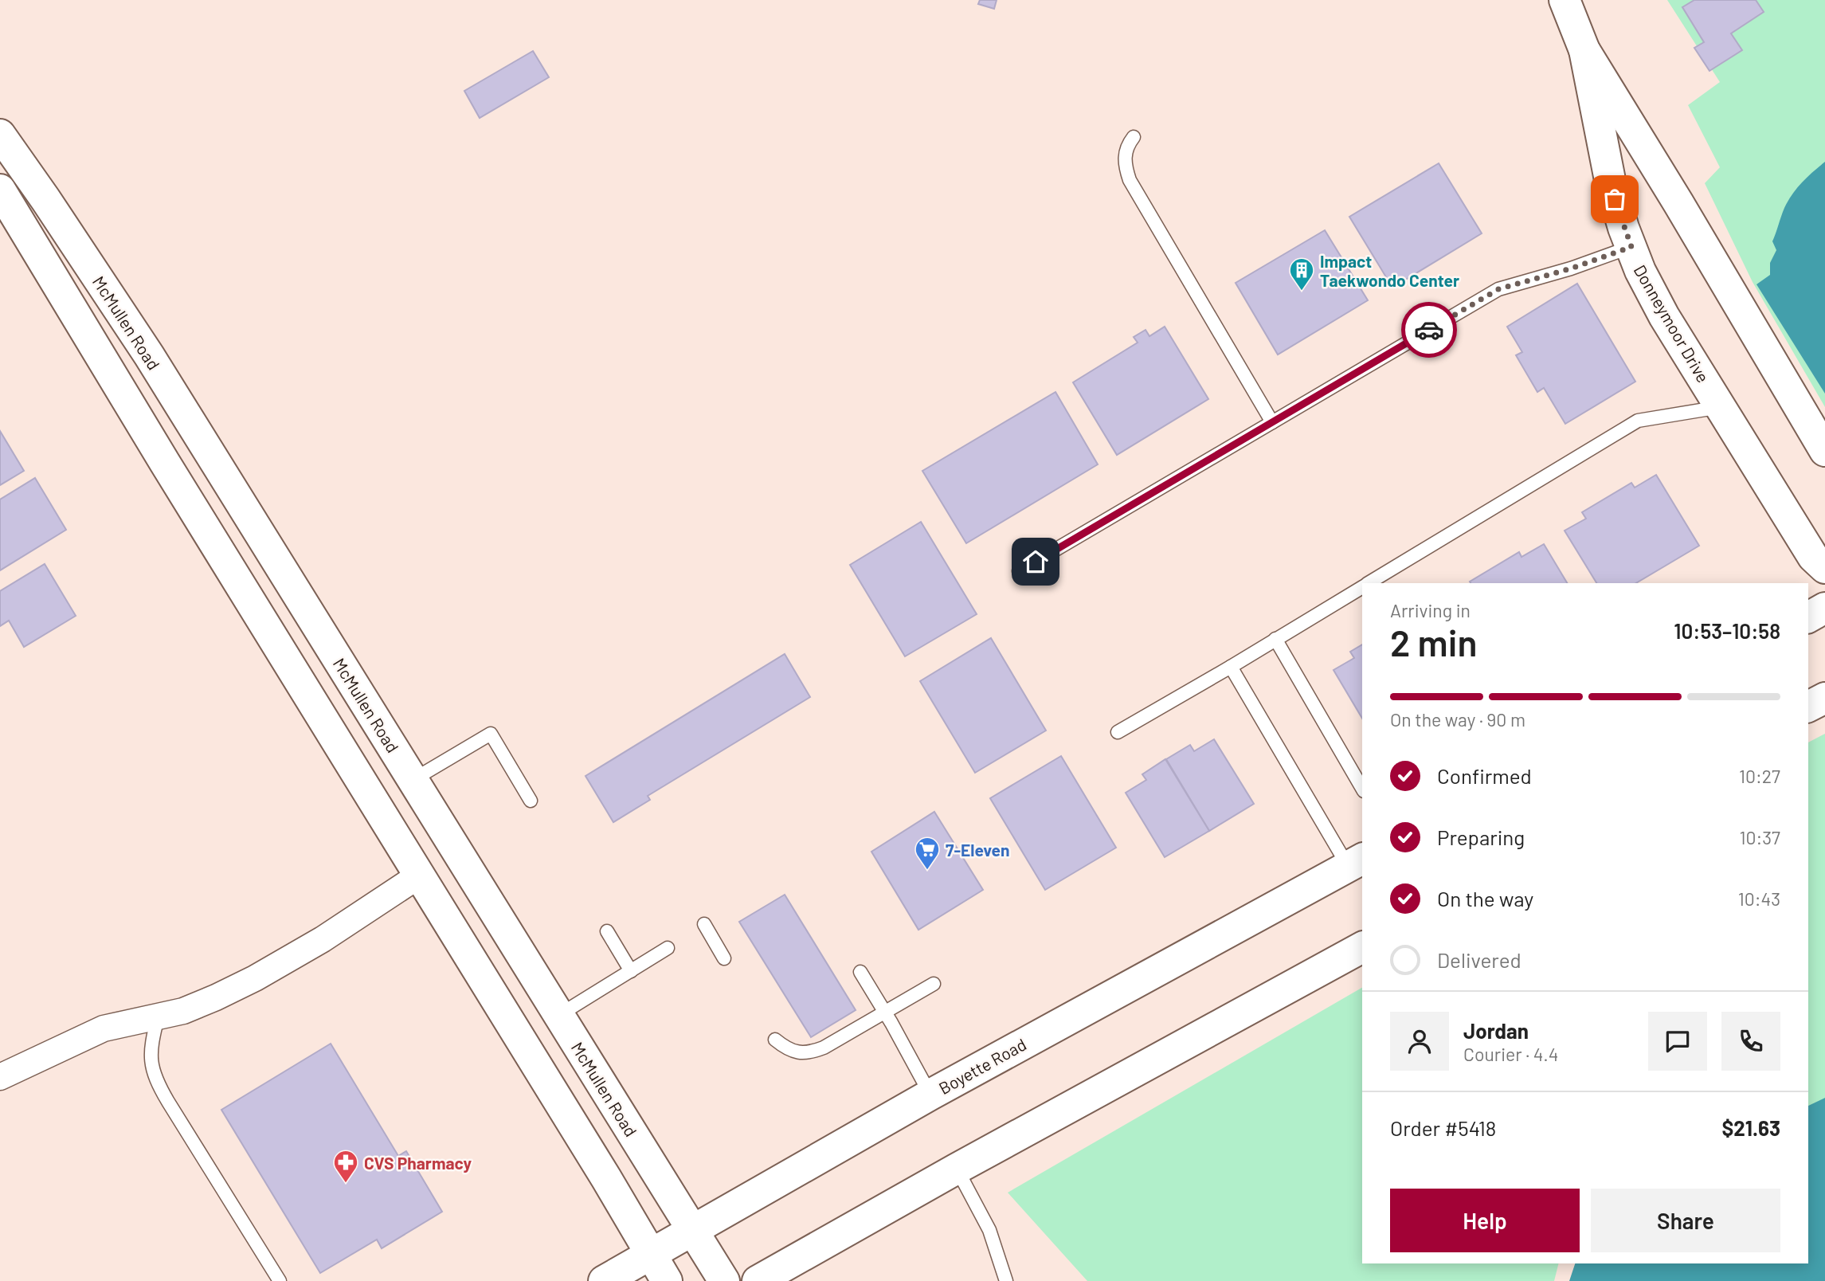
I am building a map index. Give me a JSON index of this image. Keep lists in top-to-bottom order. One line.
{"streets":{"street":["McMullen Road","Donneymoor Drive","Boyette Road"]},"crossings":[["McMullen Road","Boyette Road"]],"places":{"building":["Impact Taekwondo Center"],"supermarket":["7-Eleven"],"pharmacy":["CVS Pharmacy"]},"page":{"heading":["2 min","Arriving in","10:53–10:58"],"panel":["Jordan","Courier · 4.4","Order #5418","$21.63"],"bar":"On the way · 90 m","list":[["Confirmed","10:27"],["Preparing","10:37"],["On the way","10:43"],"Delivered"],"buttons":["Help","Share"]}}
